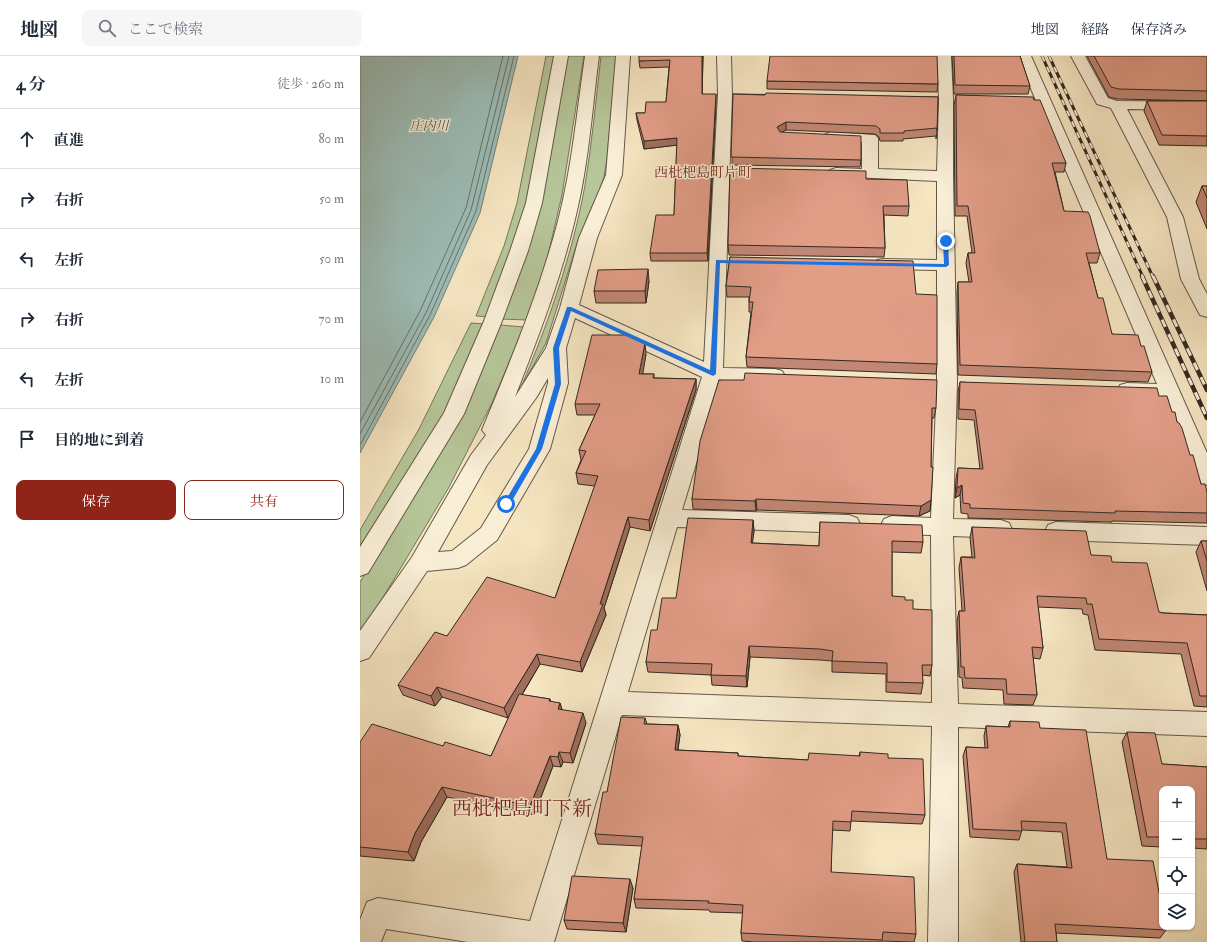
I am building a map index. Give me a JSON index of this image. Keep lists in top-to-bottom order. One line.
{"districts":["西枇杷島町片町","西枇杷島町下新"],"water":["庄内川"],"page":{"header":"地図","search":"ここで検索","nav":["地図","経路","保存済み"],"heading":["4 分","徒歩 · 260 m"],"list":[["直進","80 m"],["右折","50 m"],["左折","50 m"],["右折","70 m"],["左折","10 m"],"目的地に到着"],"buttons":["保存","共有"],"map_buttons":["+","−"]}}
